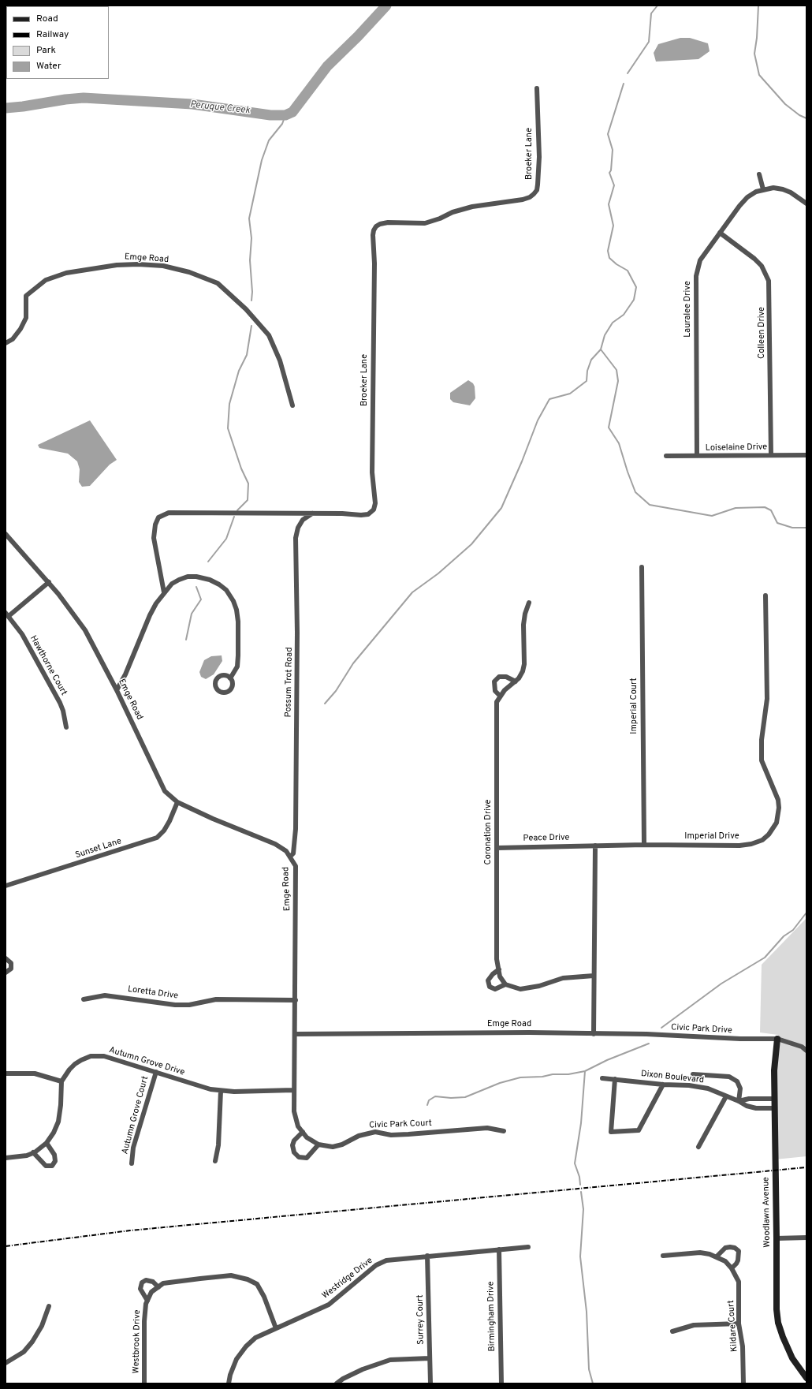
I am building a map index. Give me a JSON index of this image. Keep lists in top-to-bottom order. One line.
{"streets":{"street":["Broeker Lane","Emge Road","Lauralee Drive","Colleen Drive","Loiselaine Drive","Hawthorne Court","Possum Trot Road","Imperial Court","Coronation Drive","Imperial Drive","Peace Drive","Sunset Lane","Loretta Drive","Civic Park Drive","Autumn Grove Drive","Dixon Boulevard","Autumn Grove Court","Civic Park Court","Woodlawn Avenue","Westridge Drive","Birmingham Drive","Surrey Court","Kildare Court","Westbrook Drive"]},"crossings":[["Broeker Lane","Possum Trot Road"],["Emge Road","Possum Trot Road"],["Emge Road","Sunset Lane"],["Emge Road","Loretta Drive"],["Emge Road","Civic Park Drive"],["Emge Road","Civic Park Court"],["Lauralee Drive","Colleen Drive"],["Lauralee Drive","Loiselaine Drive"],["Colleen Drive","Loiselaine Drive"],["Imperial Court","Imperial Drive"],["Coronation Drive","Peace Drive"],["Imperial Drive","Peace Drive"],["Civic Park Drive","Woodlawn Avenue"],["Autumn Grove Drive","Autumn Grove Court"],["Autumn Grove Drive","Civic Park Court"],["Dixon Boulevard","Woodlawn Avenue"],["Westridge Drive","Birmingham Drive"],["Westridge Drive","Surrey Court"],["Westridge Drive","Westbrook Drive"]],"water":["Peruque Creek"],"legend":["Road","Railway","Park","Water"]}
